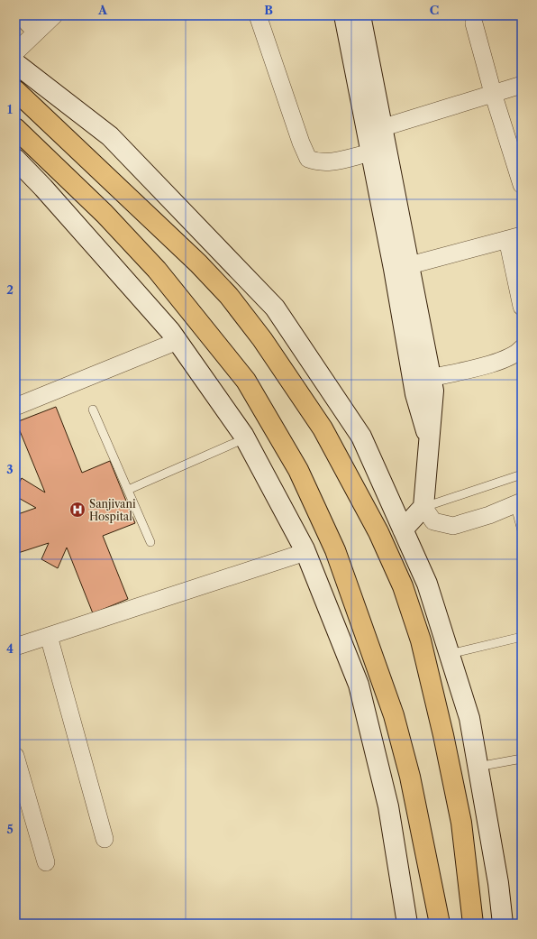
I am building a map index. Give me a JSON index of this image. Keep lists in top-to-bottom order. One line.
{"places":{"hospital":["Sanjivani Hospital"]},"grid":{"columns":["A","B","C"],"rows":["1","2","3","4","5"]}}
